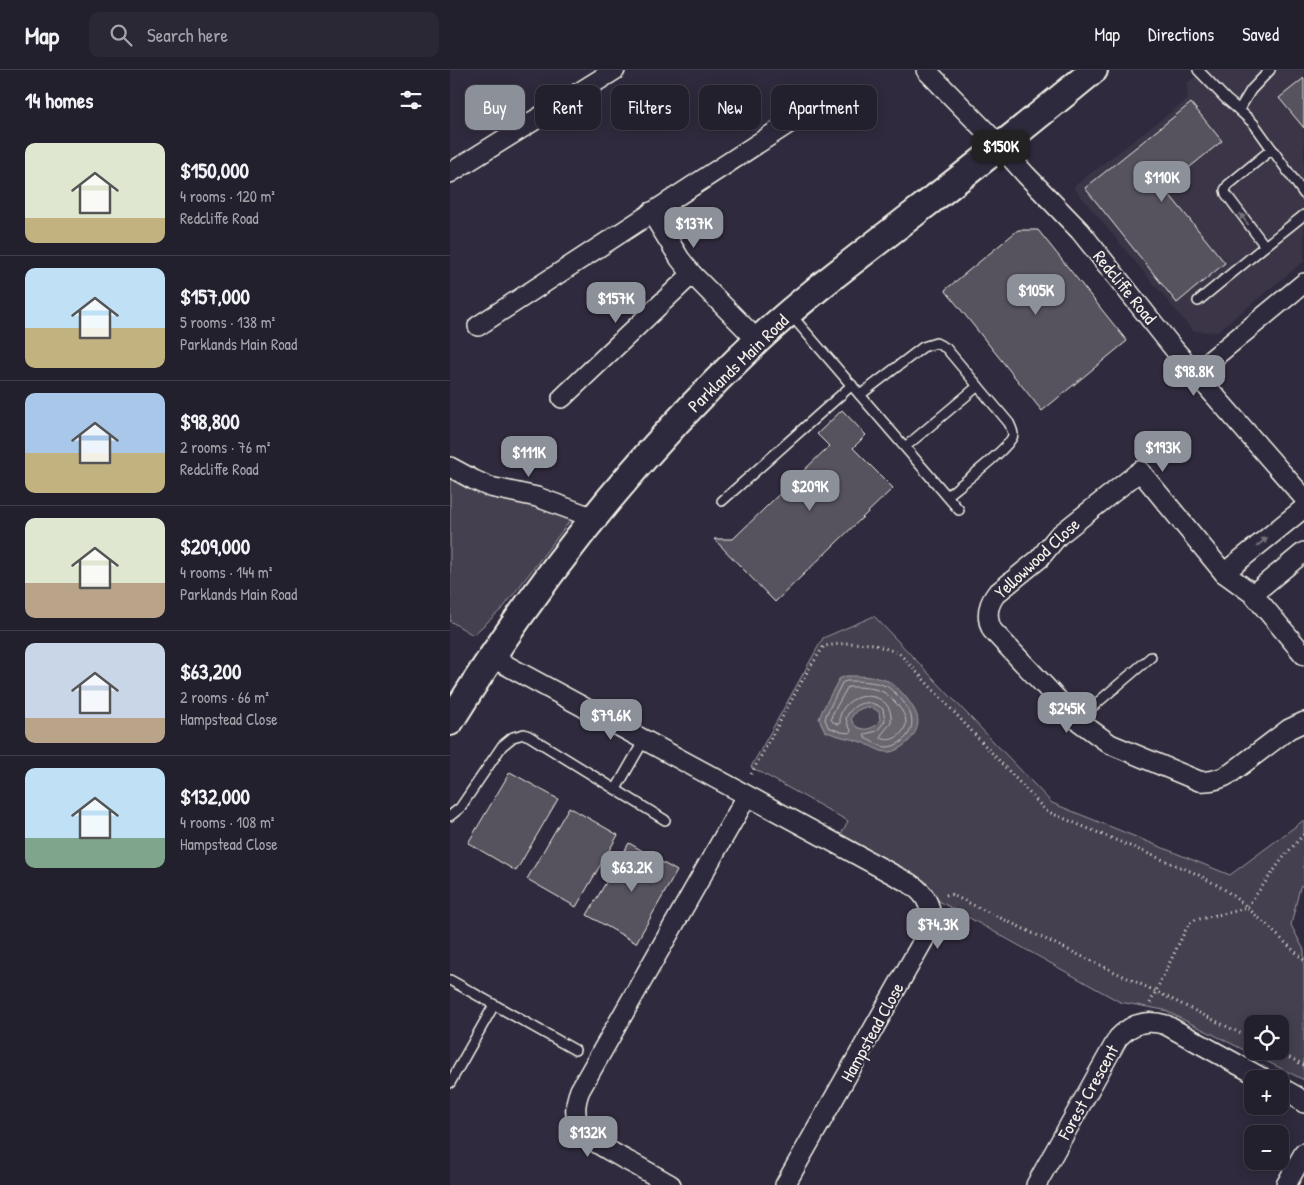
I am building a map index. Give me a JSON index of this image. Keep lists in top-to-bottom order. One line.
{"streets":{"street":["Redcliffe Road","Parklands Main Road","Yellowwood Close","Hampstead Close","Forest Crescent"]},"crossings":[["Redcliffe Road","Parklands Main Road"]],"page":{"header":"Map","search":"Search here","nav":["Map","Directions","Saved"],"heading":"14 homes","chip":["Buy","Rent","Filters","New","Apartment"],"list":[{"name":"$150,000","note":"4 rooms · 120 m² · Redcliffe Road"},{"name":"$157,000","note":"5 rooms · 138 m² · Parklands Main Road"},{"name":"$98,800","note":"2 rooms · 76 m² · Redcliffe Road"},{"name":"$209,000","note":"4 rooms · 144 m² · Parklands Main Road"},{"name":"$63,200","note":"2 rooms · 66 m² · Hampstead Close"},{"name":"$132,000","note":"4 rooms · 108 m² · Hampstead Close"}],"price":["$150K","$110K","$137K","$105K","$157K","$98.8K","$193K","$111K","$209K","$245K","$79.6K","$63.2K","$74.3K","$132K"],"map_buttons":["+","−"]}}
